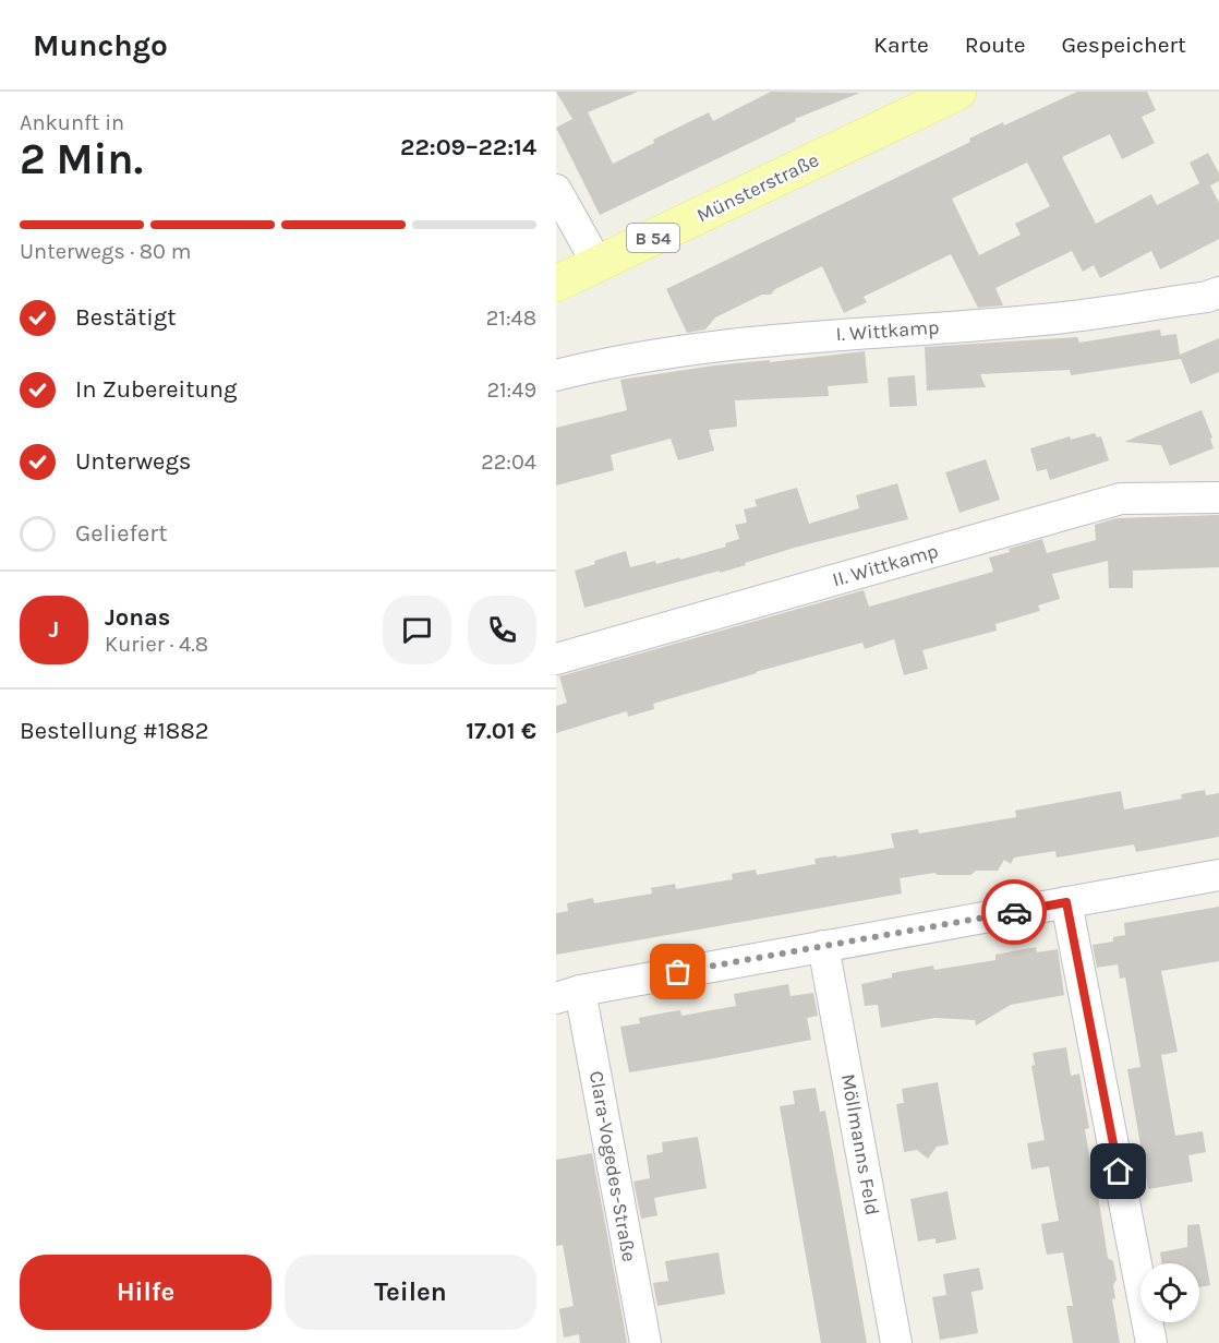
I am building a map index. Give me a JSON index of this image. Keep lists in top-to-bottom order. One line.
{"streets":{"main road":["Münsterstraße","B 54"],"street":["I. Wittkamp","II. Wittkamp","Möllmanns Feld","Clara-Vogedes-Straße"]},"page":{"header":"Munchgo","nav":["Karte","Route","Gespeichert"],"heading":["2 Min.","Ankunft in","22:09–22:14"],"panel":["Jonas","Kurier · 4.8","Bestellung #1882","17.01 €"],"bar":"Unterwegs · 80 m","list":[["Bestätigt","21:48"],["In Zubereitung","21:49"],["Unterwegs","22:04"],"Geliefert"],"round":"J","buttons":["Hilfe","Teilen"]}}
